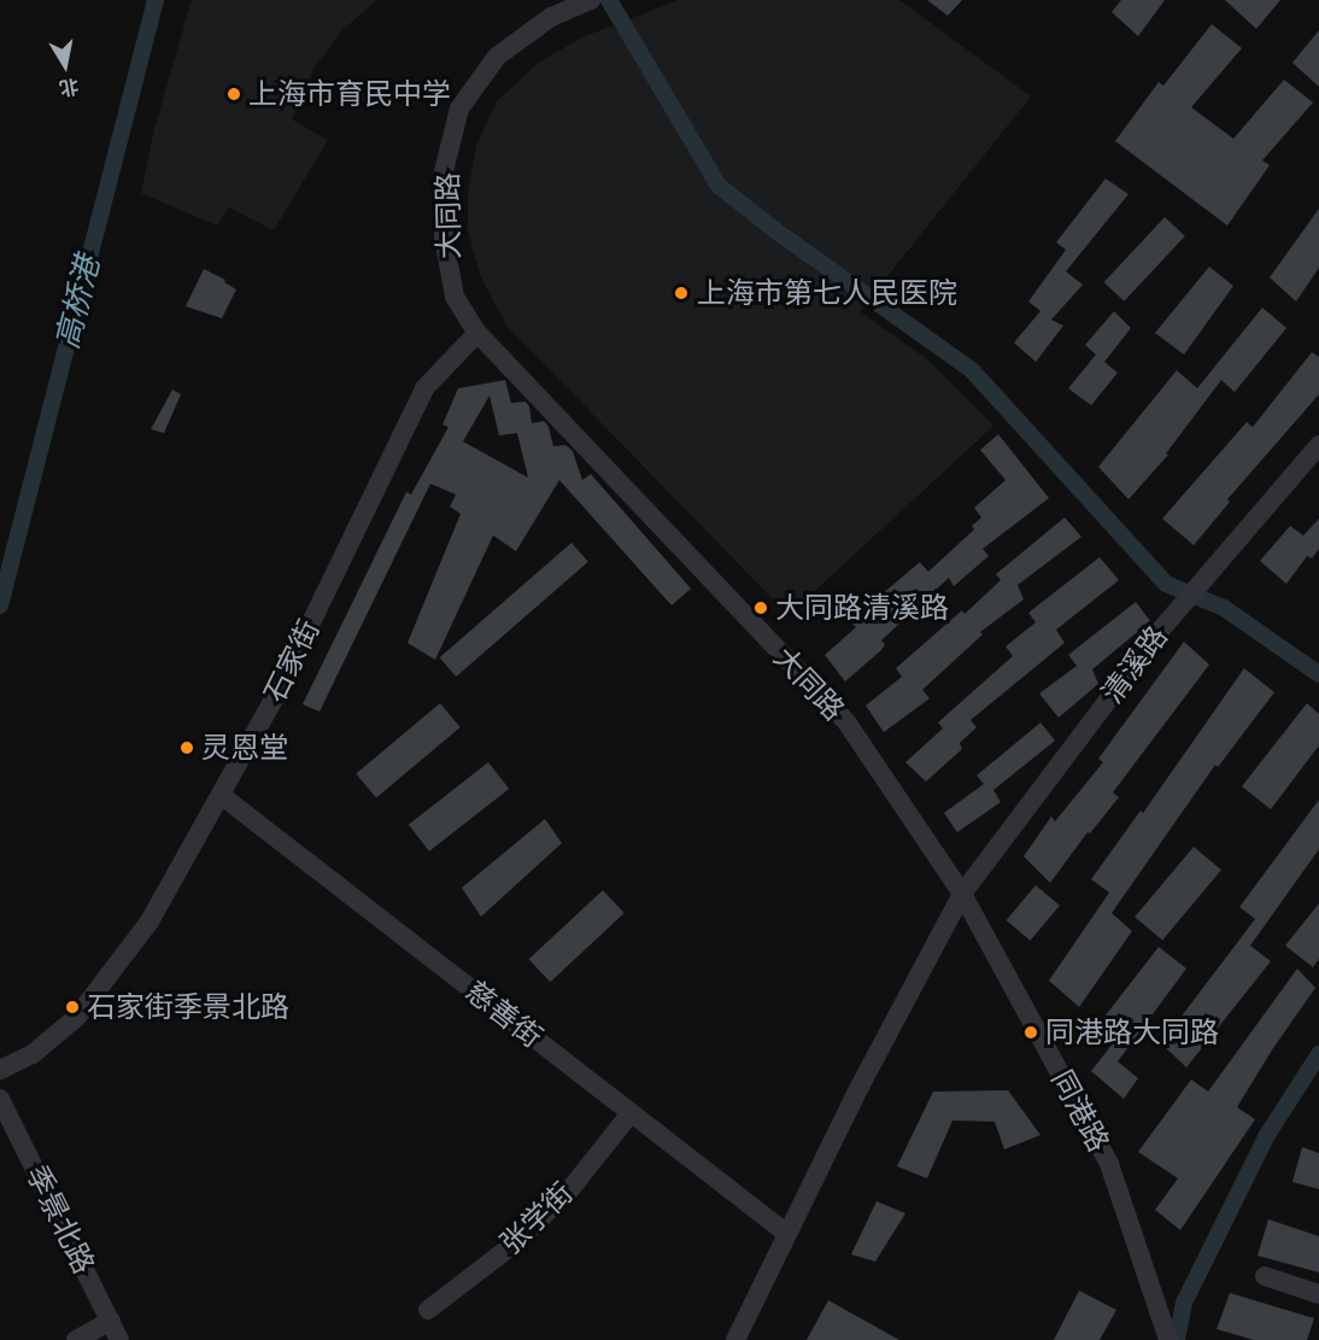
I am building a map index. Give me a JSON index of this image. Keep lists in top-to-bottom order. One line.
{"streets":{"street":["大同路","石家街","清溪路","慈善街","同港路","张学街","季景北路"]},"crossings":[["大同路","石家街"],["大同路","清溪路"],["大同路","同港路"],["石家街","慈善街"],["清溪路","同港路"],["慈善街","张学街"]],"water":["高桥港"],"places":["上海市育民中学","上海市第七人民医院","大同路清溪路","灵恩堂","石家街季景北路","同港路大同路"],"north":"bottom"}
